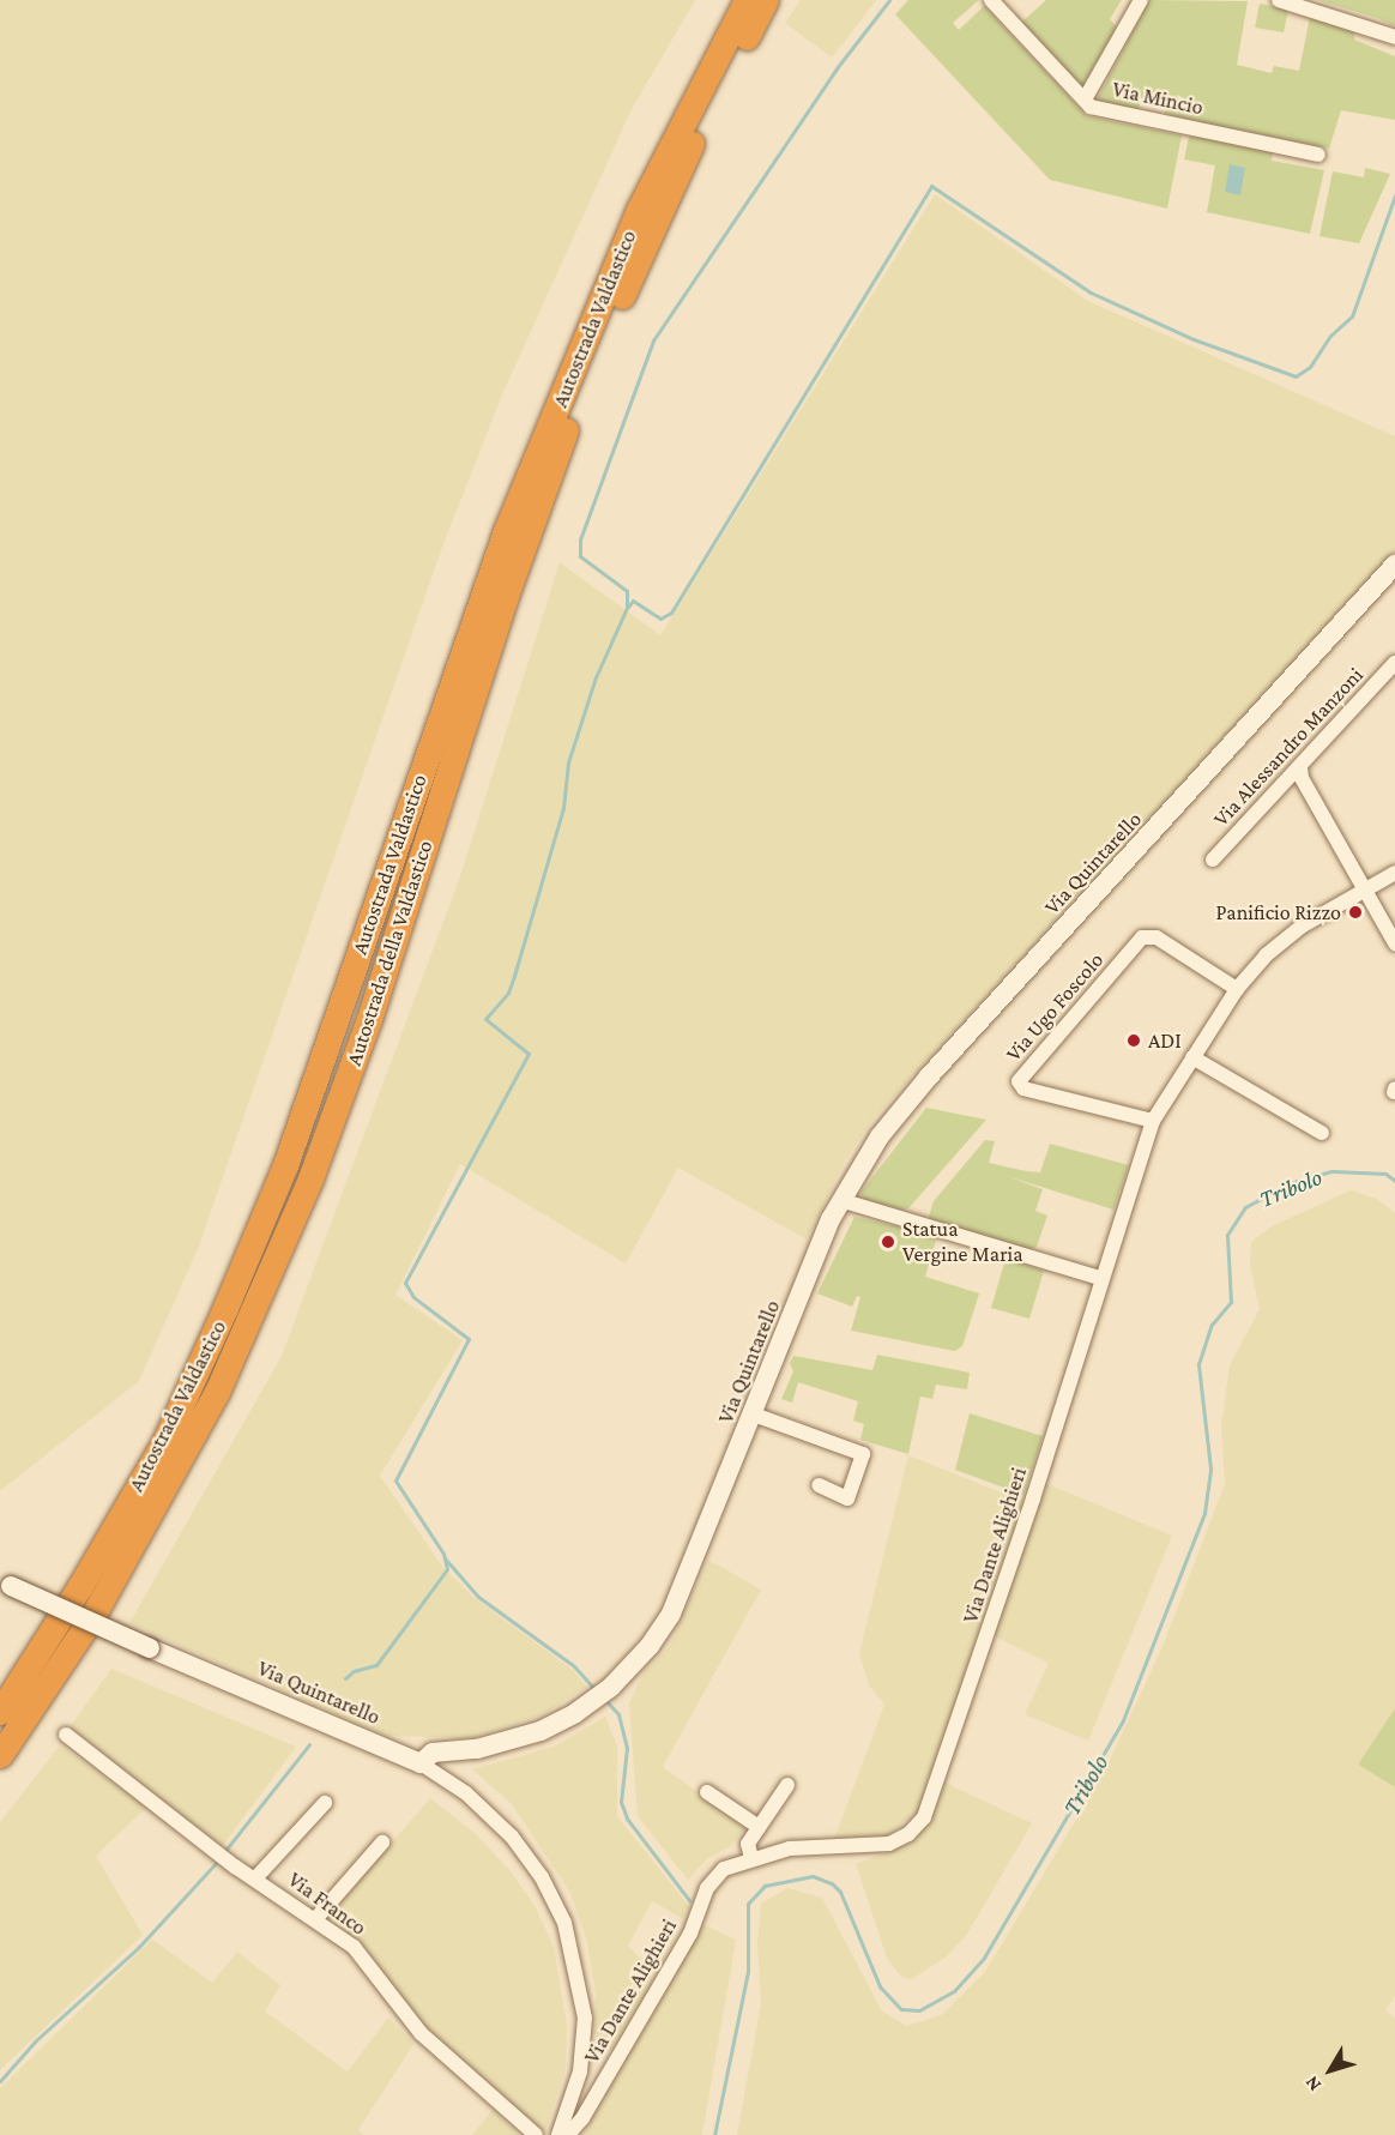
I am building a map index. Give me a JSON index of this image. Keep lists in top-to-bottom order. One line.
{"streets":{"highway":["Autostrada Valdastico","Autostrada della Valdastico"],"street":["Via Mincio","Via Alessandro Manzoni","Via Quintarello","Via Ugo Foscolo","Via Dante Alighieri","Via Franco"]},"crossings":[["Via Ugo Foscolo","Via Dante Alighieri"]],"water":["Tribolo"],"places":["Panificio Rizzo","ADI","Statua Vergine Maria"],"north":"bottom left"}
